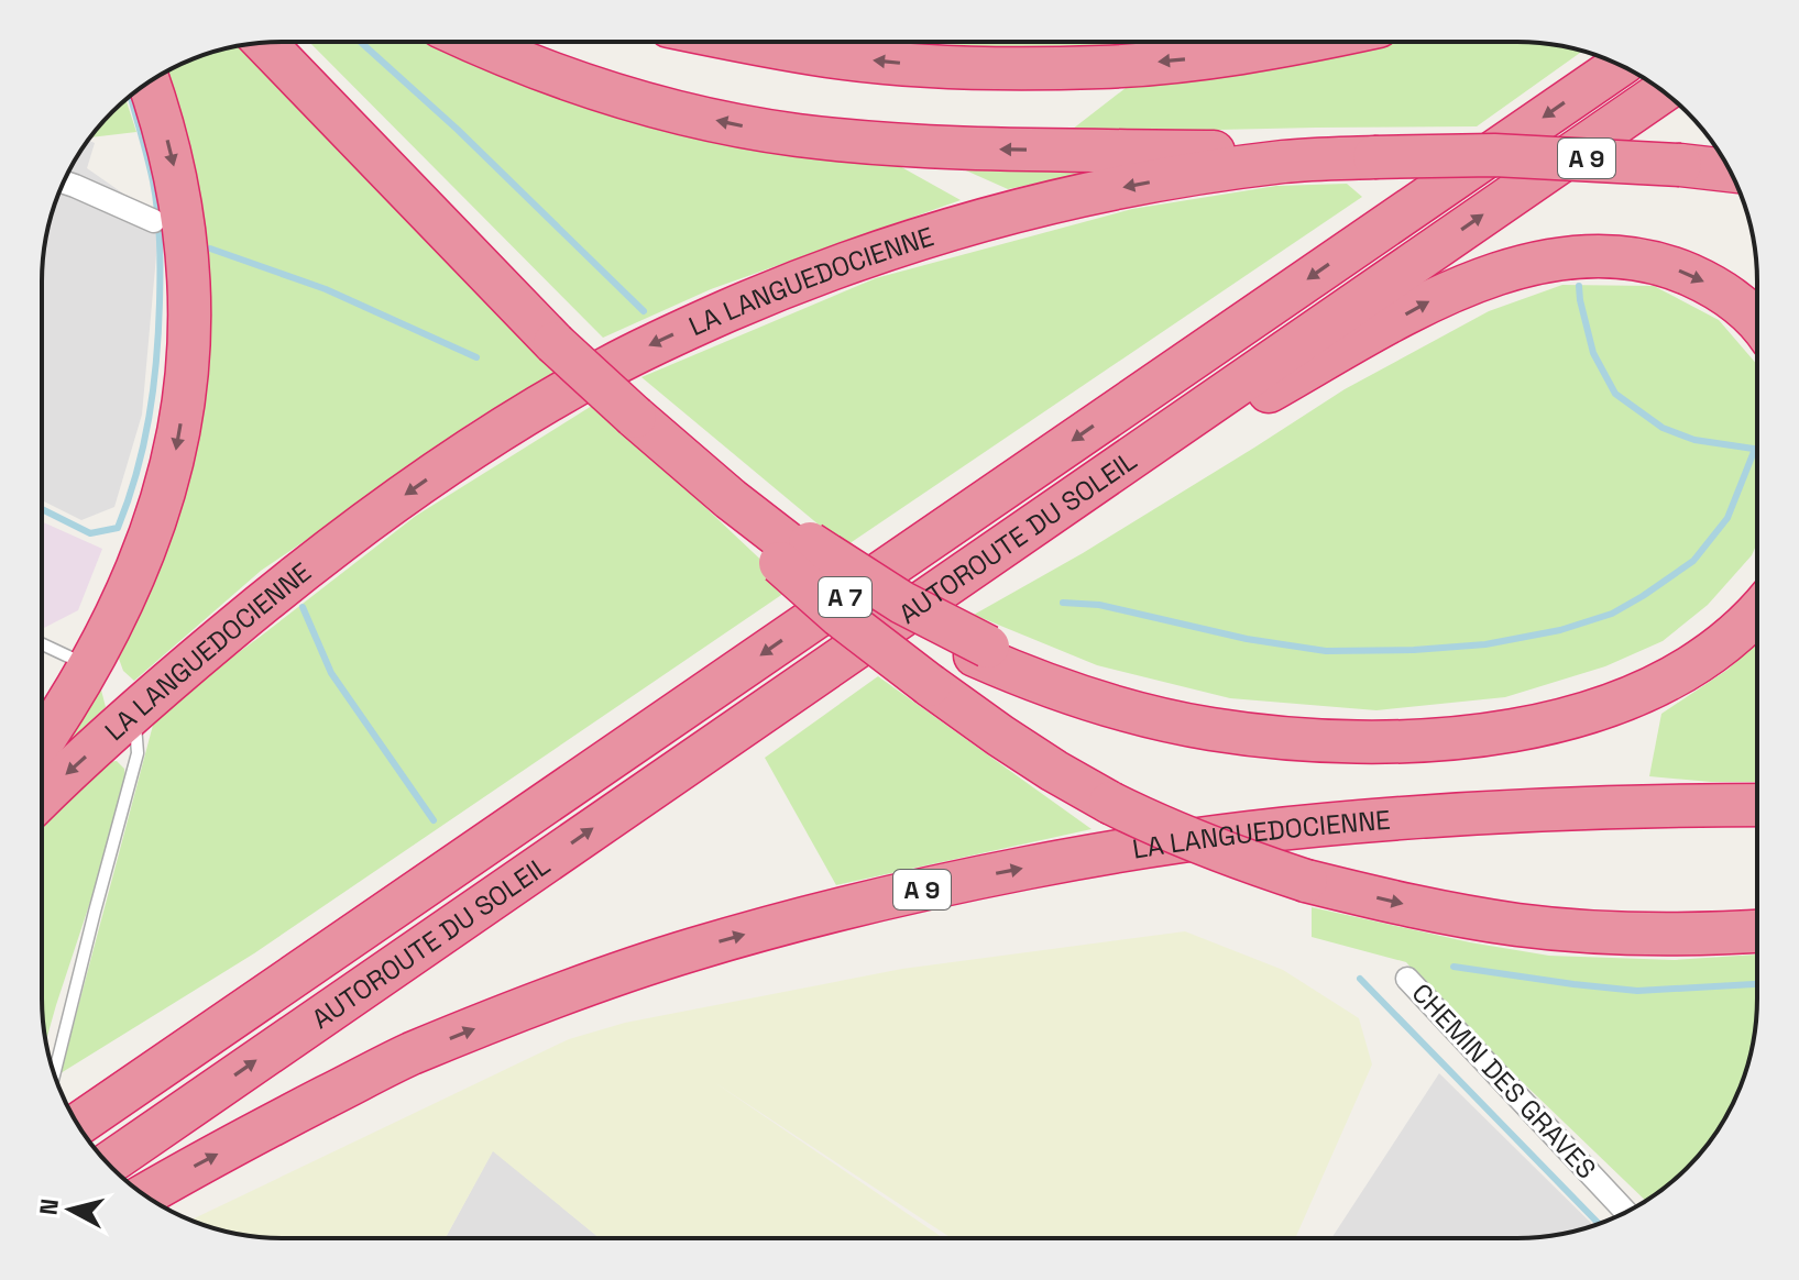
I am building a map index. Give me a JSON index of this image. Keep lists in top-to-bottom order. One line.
{"streets":{"highway":["A 9","LA LANGUEDOCIENNE","AUTOROUTE DU SOLEIL","A 7"],"street":["CHEMIN DES GRAVES"]},"north":"left"}
